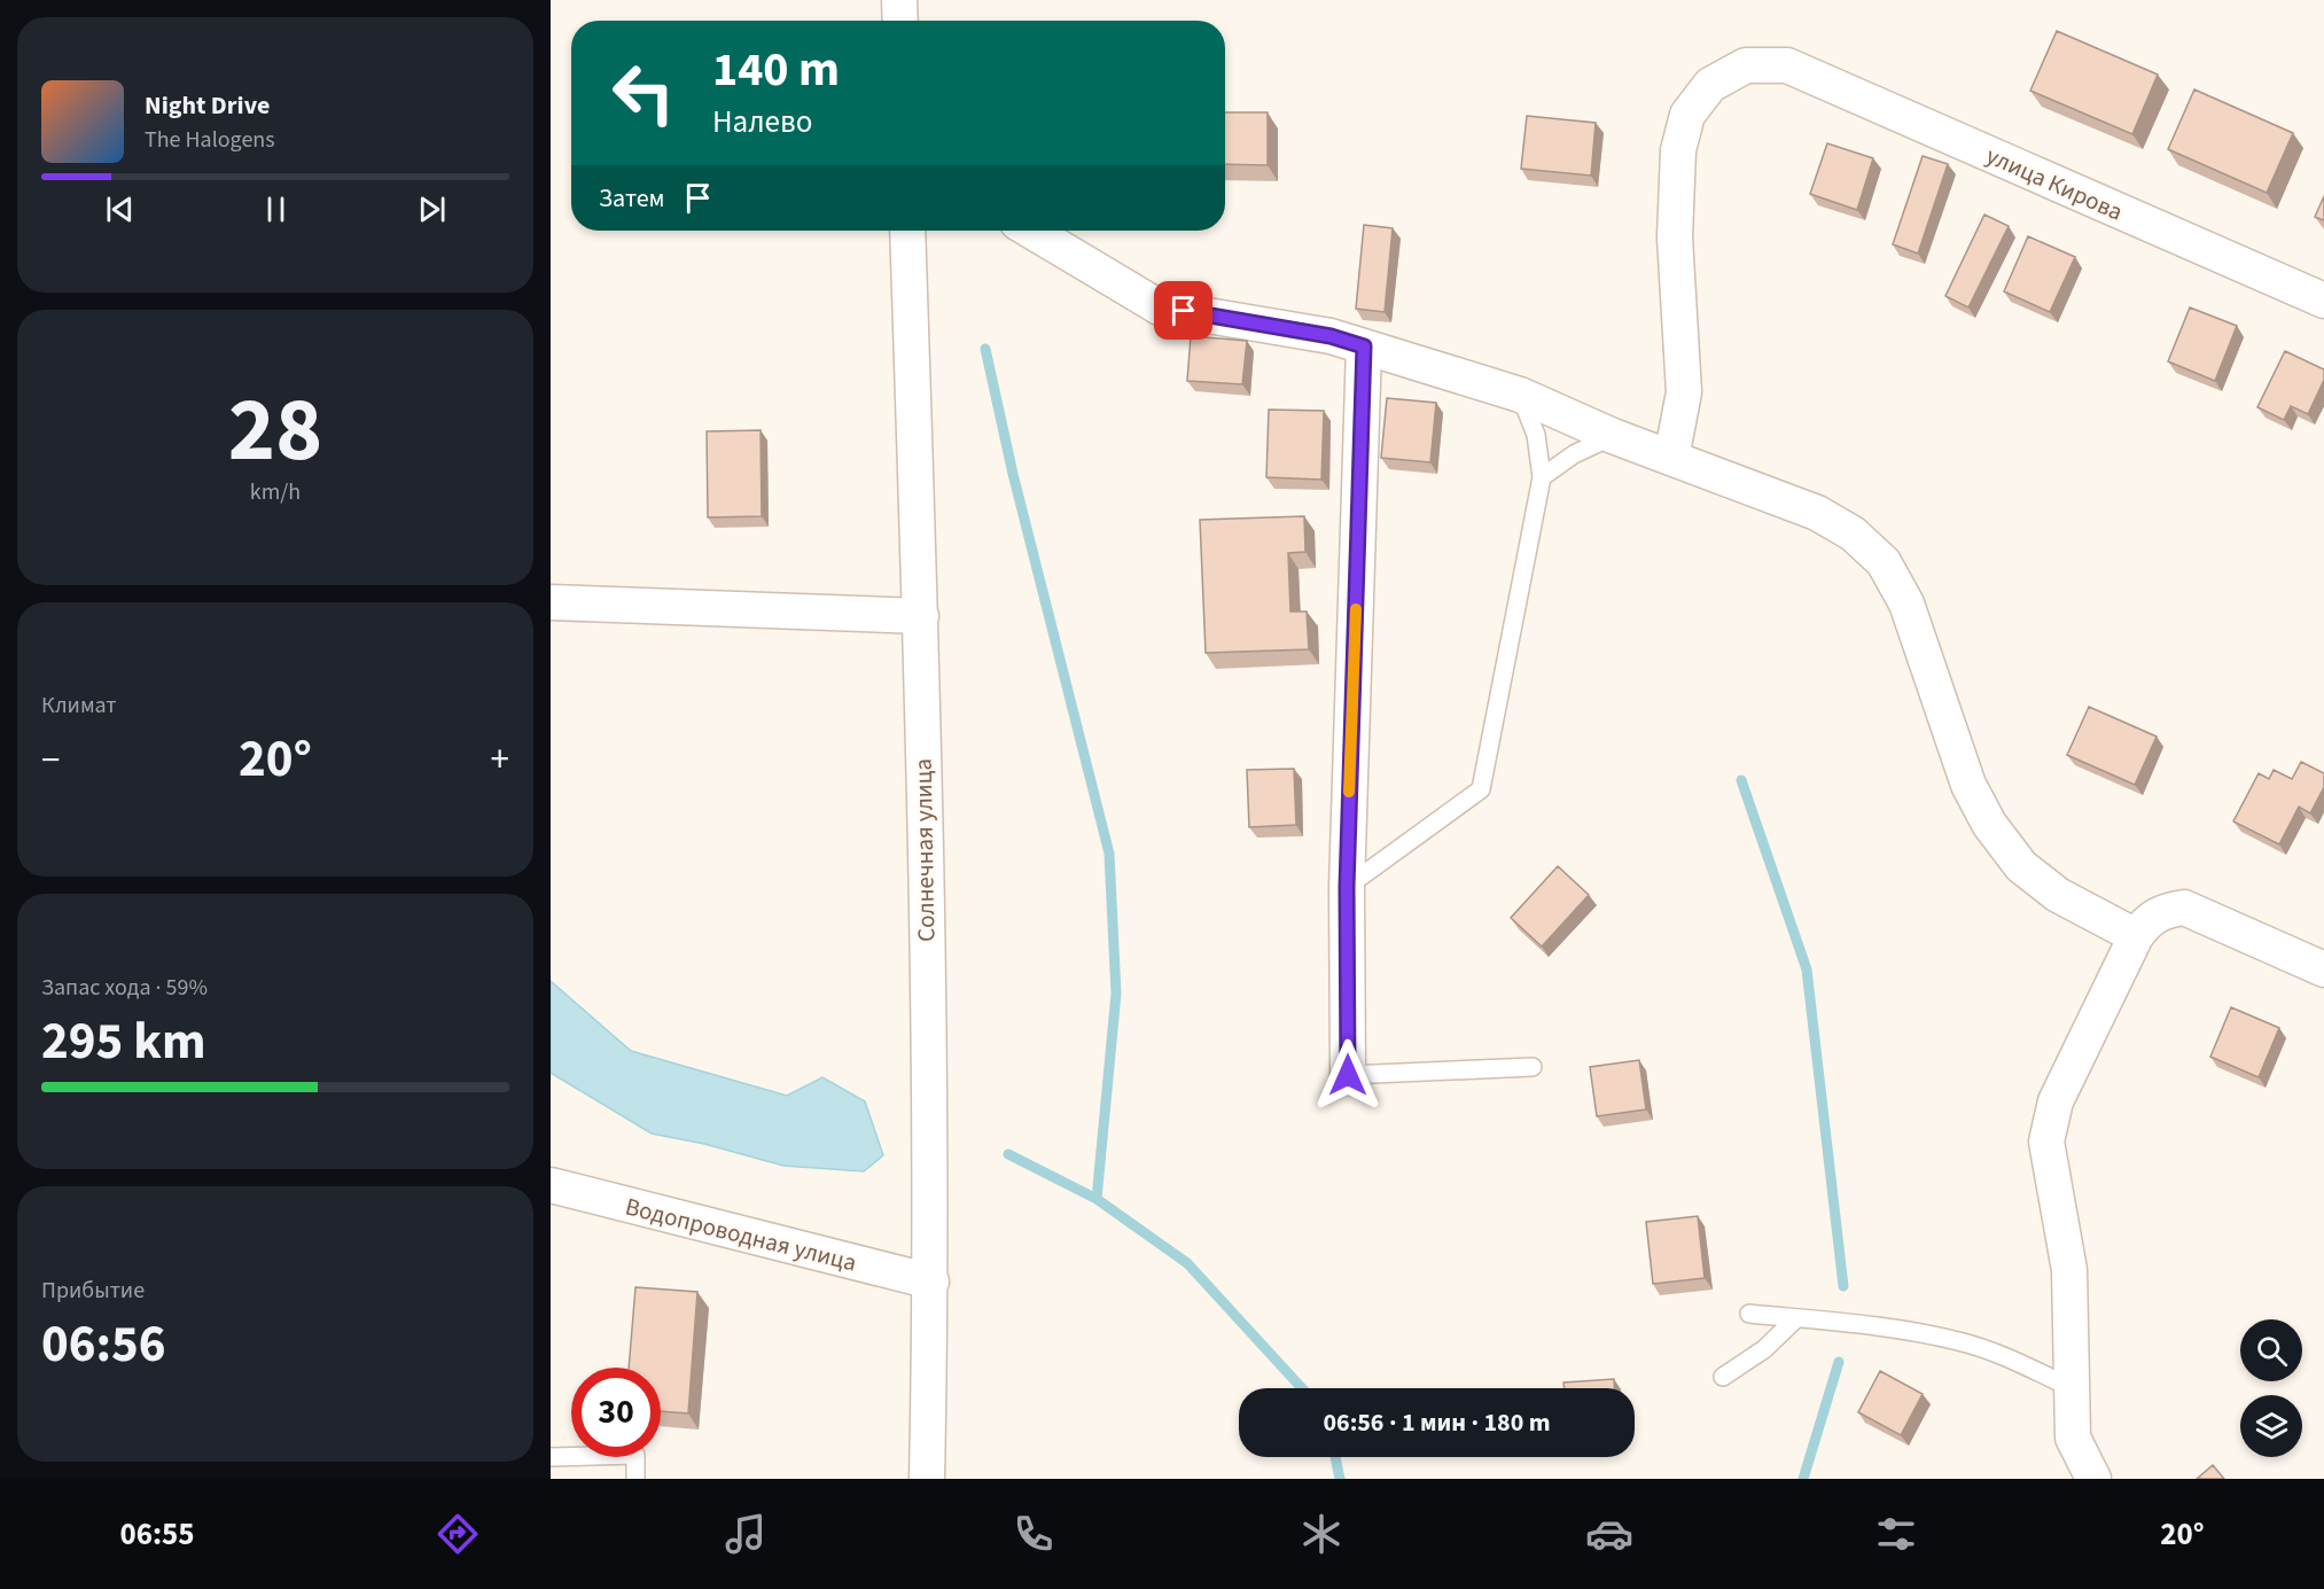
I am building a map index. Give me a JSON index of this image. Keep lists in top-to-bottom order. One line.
{"streets":{"street":["улица Кирова","Солнечная улица","Водопроводная улица"]},"crossings":[["Солнечная улица","Водопроводная улица"]],"page":{"turn":["140 m","Налево"],"song":["Night Drive","The Halogens"],"then":"Затем","tile":[["28","km/h"],"Климат",["Запас хода · 59%","295 km"],["Прибытие","06:56"]],"heat":["−","20°","+"],"limit":"30","trip":"06:56 · 1 мин · 180 m","tabs":["06:55","20°"]}}
